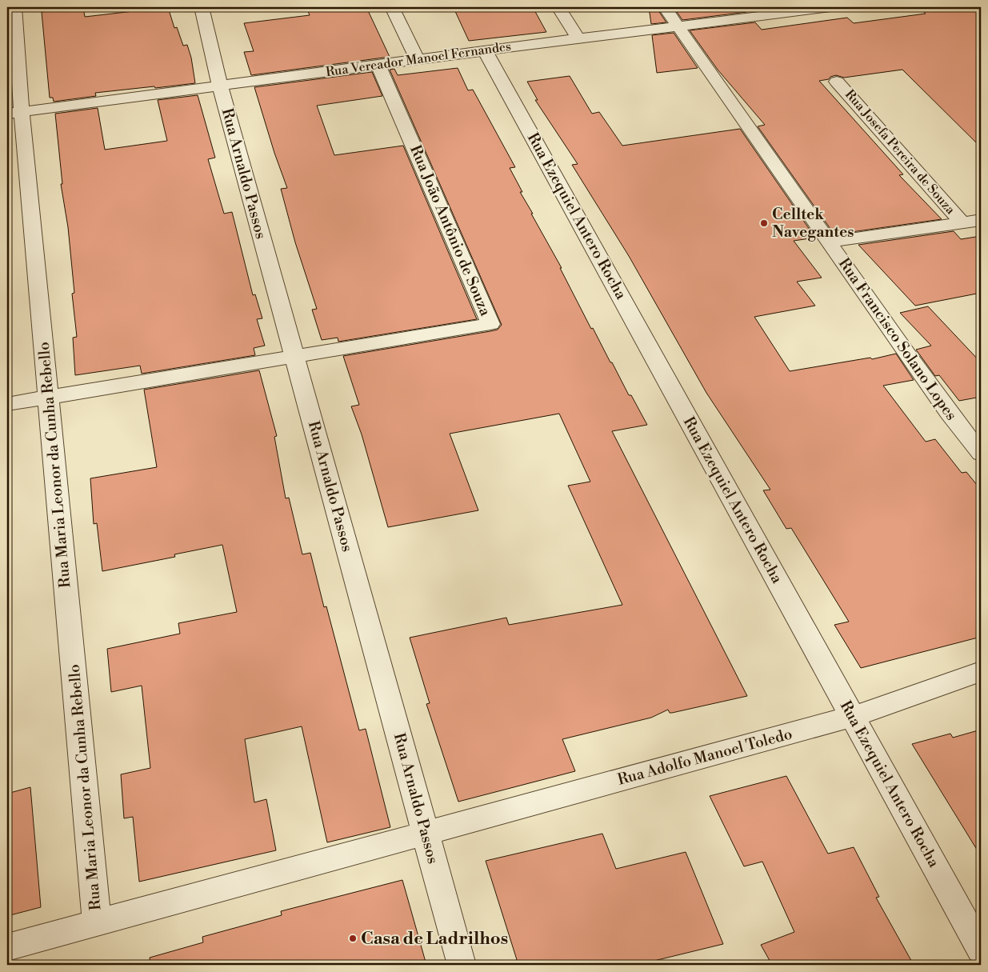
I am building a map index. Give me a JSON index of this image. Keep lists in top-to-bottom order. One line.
{"streets":{"street":["Rua Vereador Manoel Fernandes","Rua Josefa Pereira de Souza","Rua Arnaldo Passos","Rua Ezequiel Antero Rocha","Rua João Antônio de Souza","Rua Francisco Solano Lopes","Rua Maria Leonor da Cunha Rebello","Rua Adolfo Manoel Toledo"]},"crossings":[["Rua Vereador Manoel Fernandes","Rua Arnaldo Passos"],["Rua Vereador Manoel Fernandes","Rua Ezequiel Antero Rocha"],["Rua Vereador Manoel Fernandes","Rua João Antônio de Souza"],["Rua Vereador Manoel Fernandes","Rua Francisco Solano Lopes"],["Rua Vereador Manoel Fernandes","Rua Maria Leonor da Cunha Rebello"],["Rua Arnaldo Passos","Rua João Antônio de Souza"],["Rua Arnaldo Passos","Rua Adolfo Manoel Toledo"],["Rua Ezequiel Antero Rocha","Rua Adolfo Manoel Toledo"],["Rua Maria Leonor da Cunha Rebello","Rua Adolfo Manoel Toledo"]],"places":["Celltek Navegantes","Casa de Ladrilhos"]}
